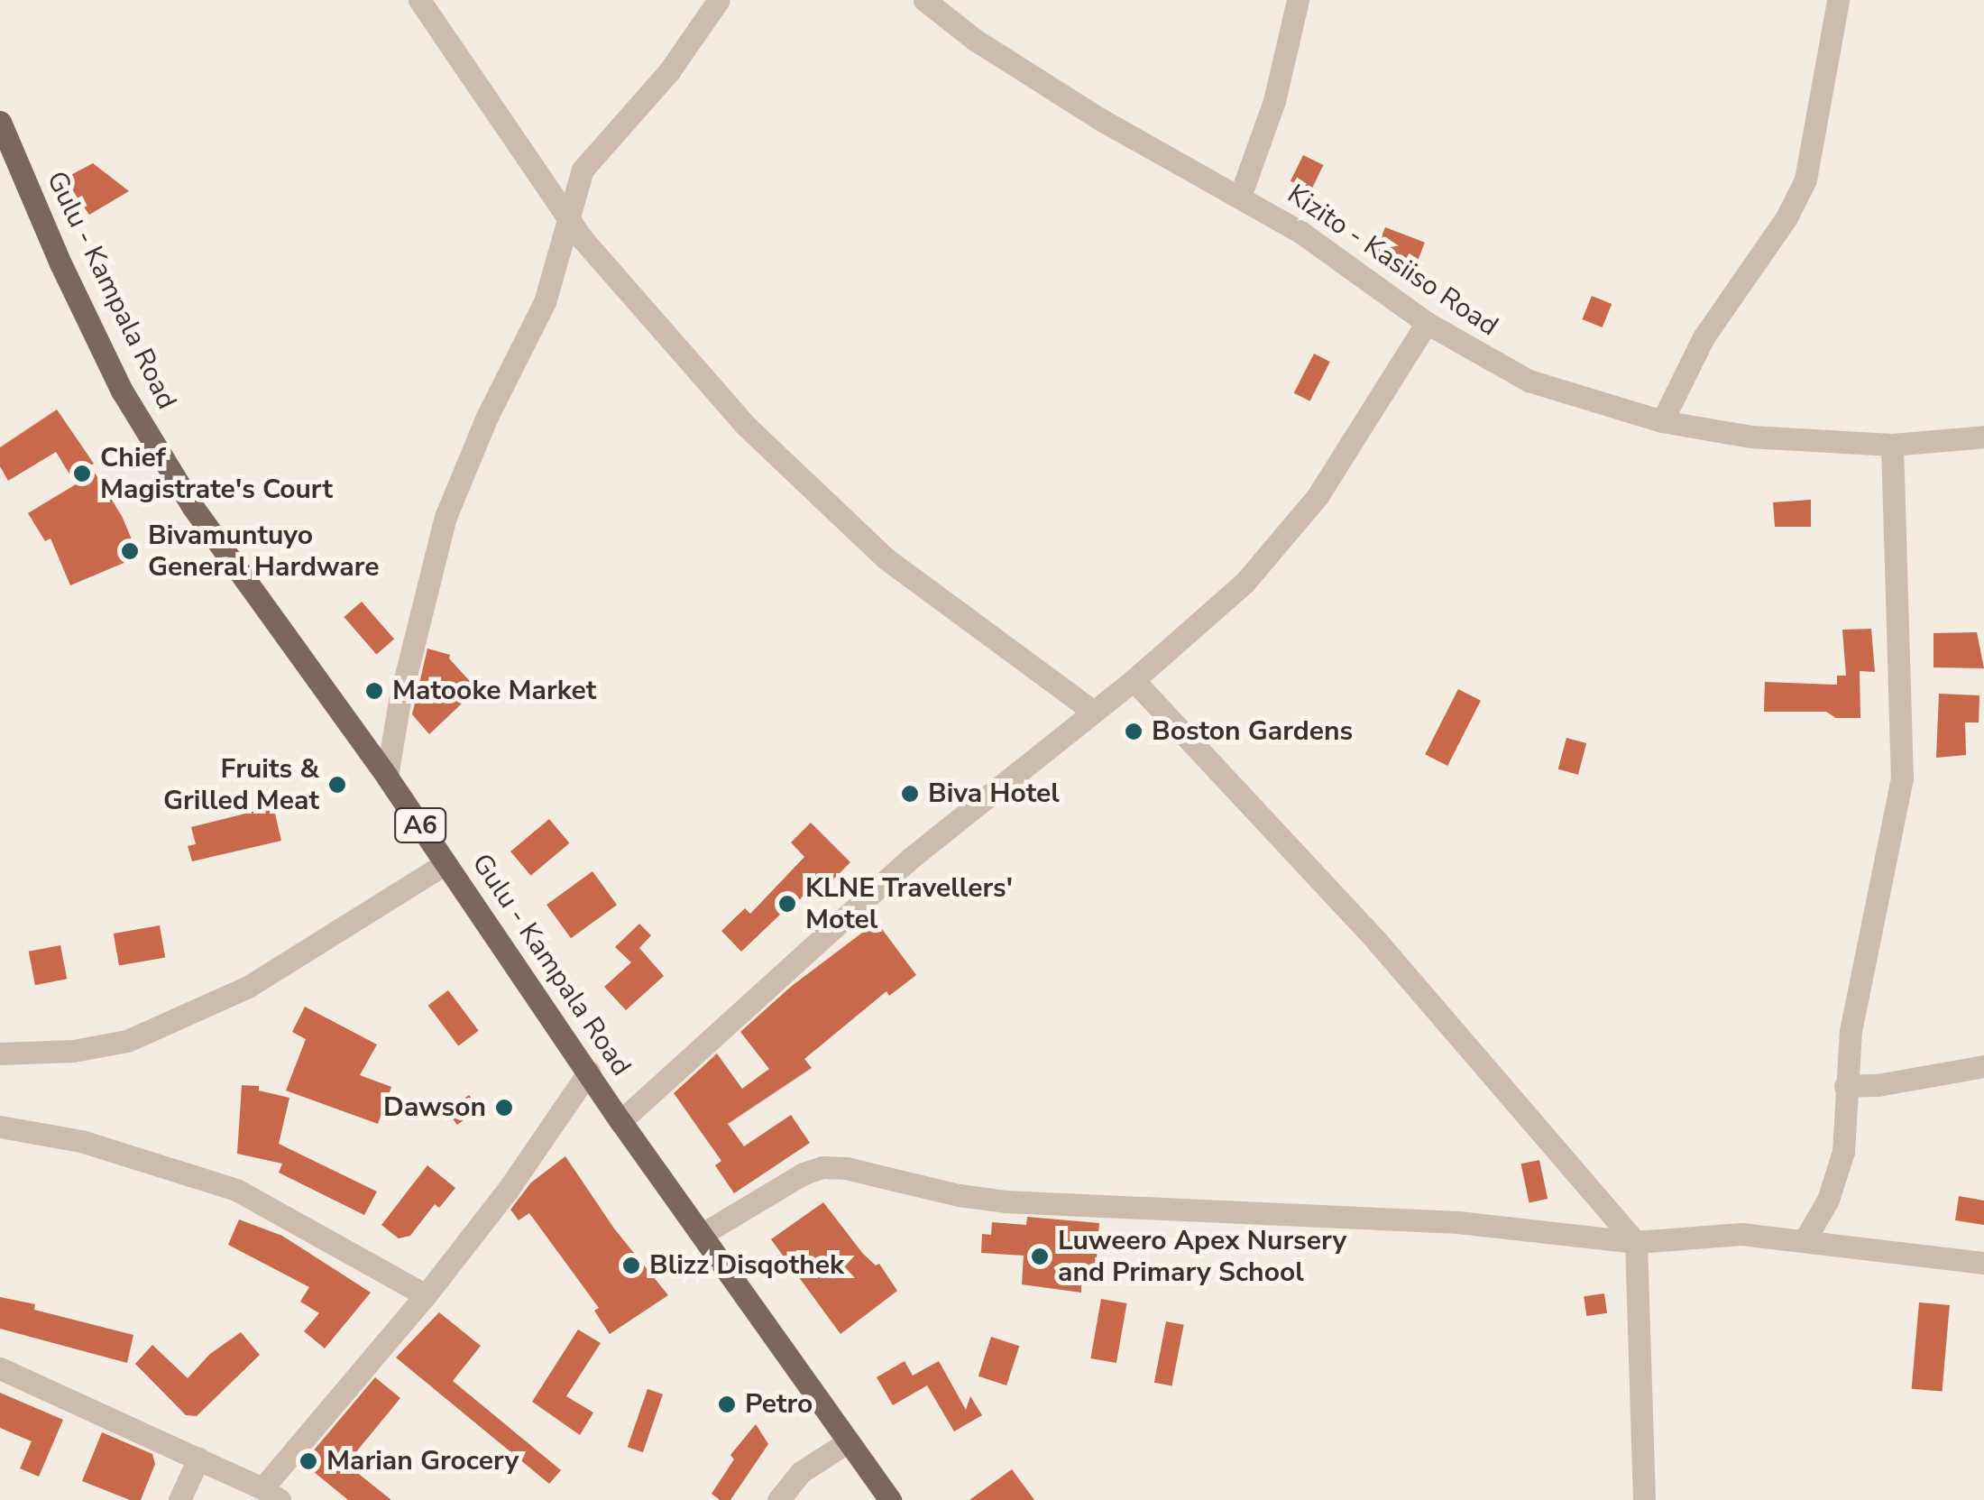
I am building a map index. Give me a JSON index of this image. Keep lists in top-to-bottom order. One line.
{"streets":{"main road":["Gulu - Kampala Road","A6"],"street":["Kizito - Kasiiso Road"]},"places":["Chief Magistrate's Court","Bivamuntuyo General Hardware","Matooke Market","Boston Gardens","Fruits & Grilled Meat","Biva Hotel","KLNE Travellers' Motel","Dawson","Luweero Apex Nursery and Primary School","Blizz Disqothek","Petro","Marian Grocery"]}
